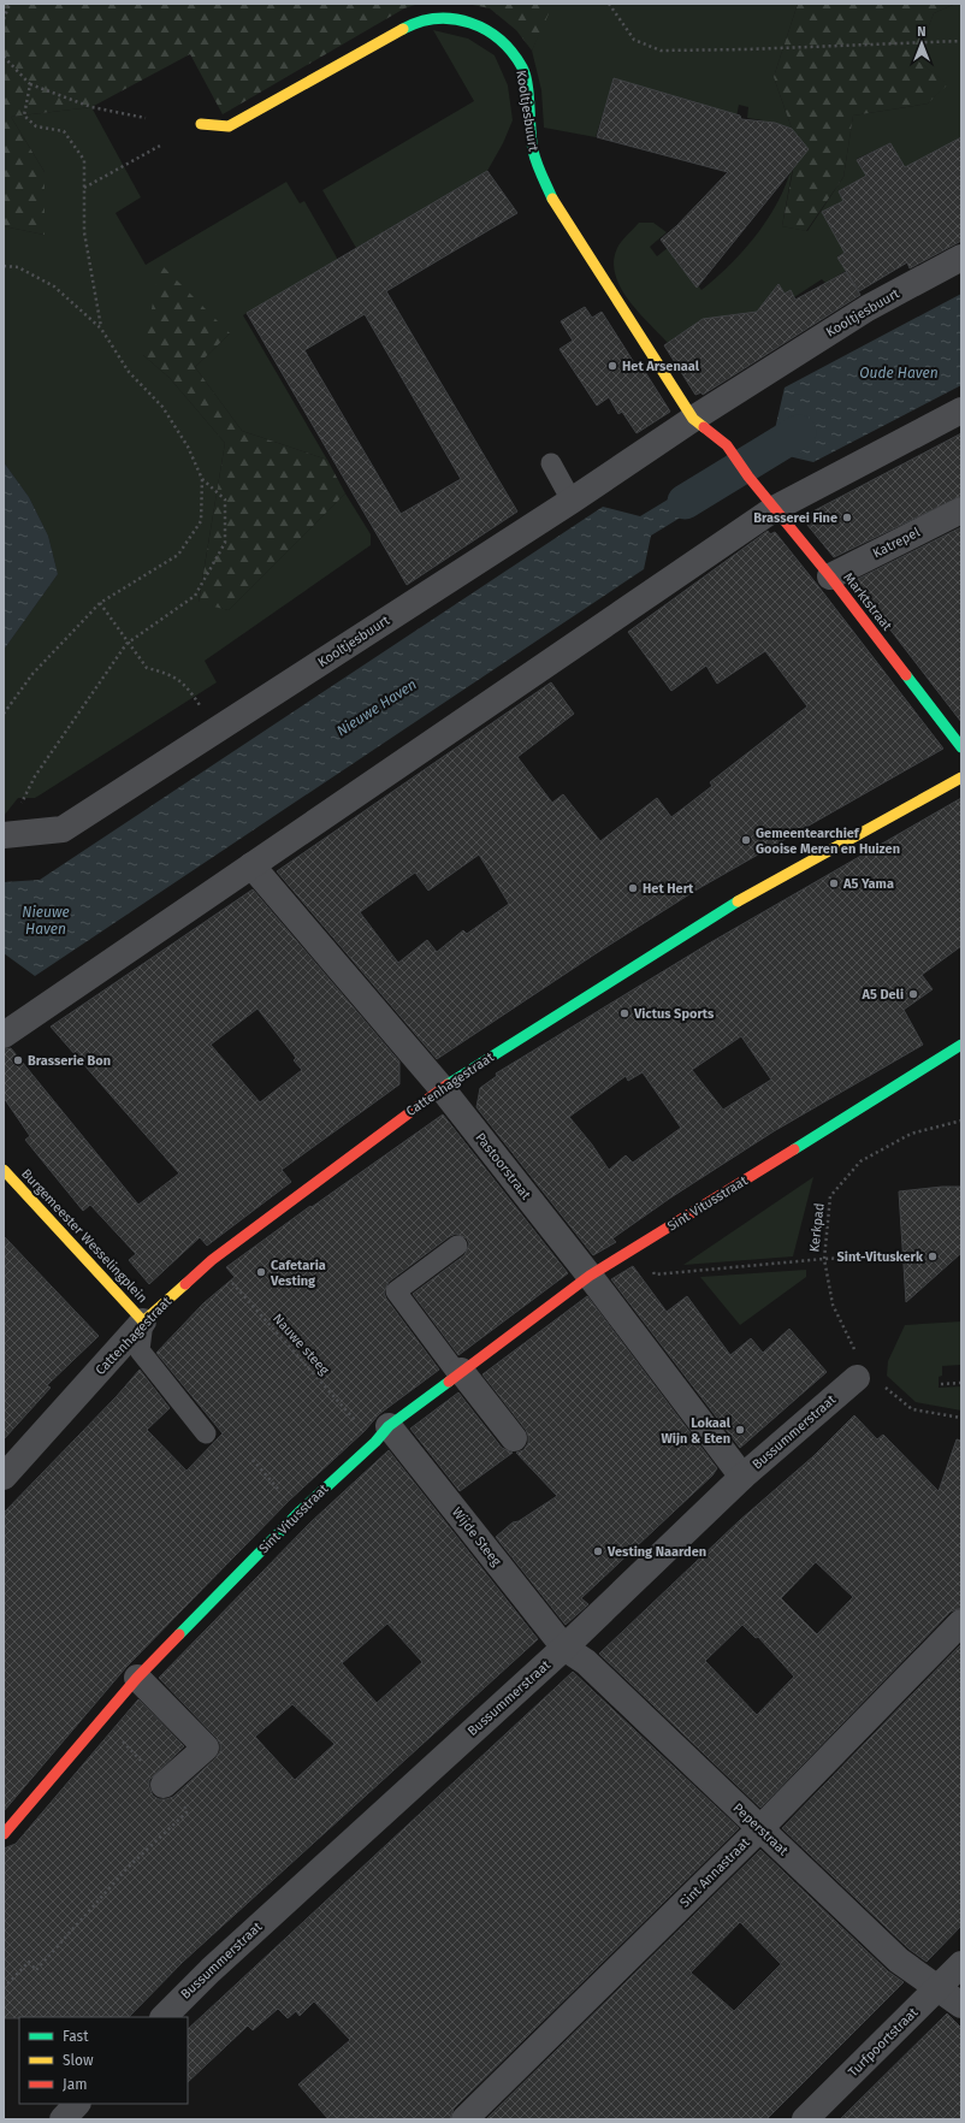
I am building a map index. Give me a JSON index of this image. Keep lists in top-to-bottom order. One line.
{"streets":{"street":["Kooltjesbuurt","Katrepel","Marktstraat","Cattenhagestraat","Pastoorstraat","Sint Vitusstraat","Burgemeester Wesselingplein","Bussummerstraat","Wijde Steeg","Peperstraat","Sint Annastraat","Turfpoortstraat"],"path":["Kerkpad","Nauwe steeg"]},"crossings":[["Kooltjesbuurt","Marktstraat"],["Katrepel","Marktstraat"],["Cattenhagestraat","Pastoorstraat"],["Cattenhagestraat","Burgemeester Wesselingplein"],["Cattenhagestraat","Nauwe steeg"],["Pastoorstraat","Sint Vitusstraat"],["Pastoorstraat","Bussummerstraat"],["Sint Vitusstraat","Nauwe steeg"],["Sint Vitusstraat","Wijde Steeg"],["Kerkpad","Bussummerstraat"],["Nauwe steeg","Wijde Steeg"],["Bussummerstraat","Wijde Steeg"],["Bussummerstraat","Peperstraat"],["Wijde Steeg","Peperstraat"],["Peperstraat","Sint Annastraat"],["Peperstraat","Turfpoortstraat"]],"water":["Oude Haven","Nieuwe Haven"],"places":["Het Arsenaal","Brasserei Fine","Gemeentearchief Gooise Meren en Huizen","A5 Yama","Het Hert","A5 Deli","Victus Sports","Brasserie Bon","Sint-Vituskerk","Cafetaria Vesting","Lokaal Wijn & Eten","Vesting Naarden"],"legend":["Fast","Slow","Jam"],"north":"top"}
